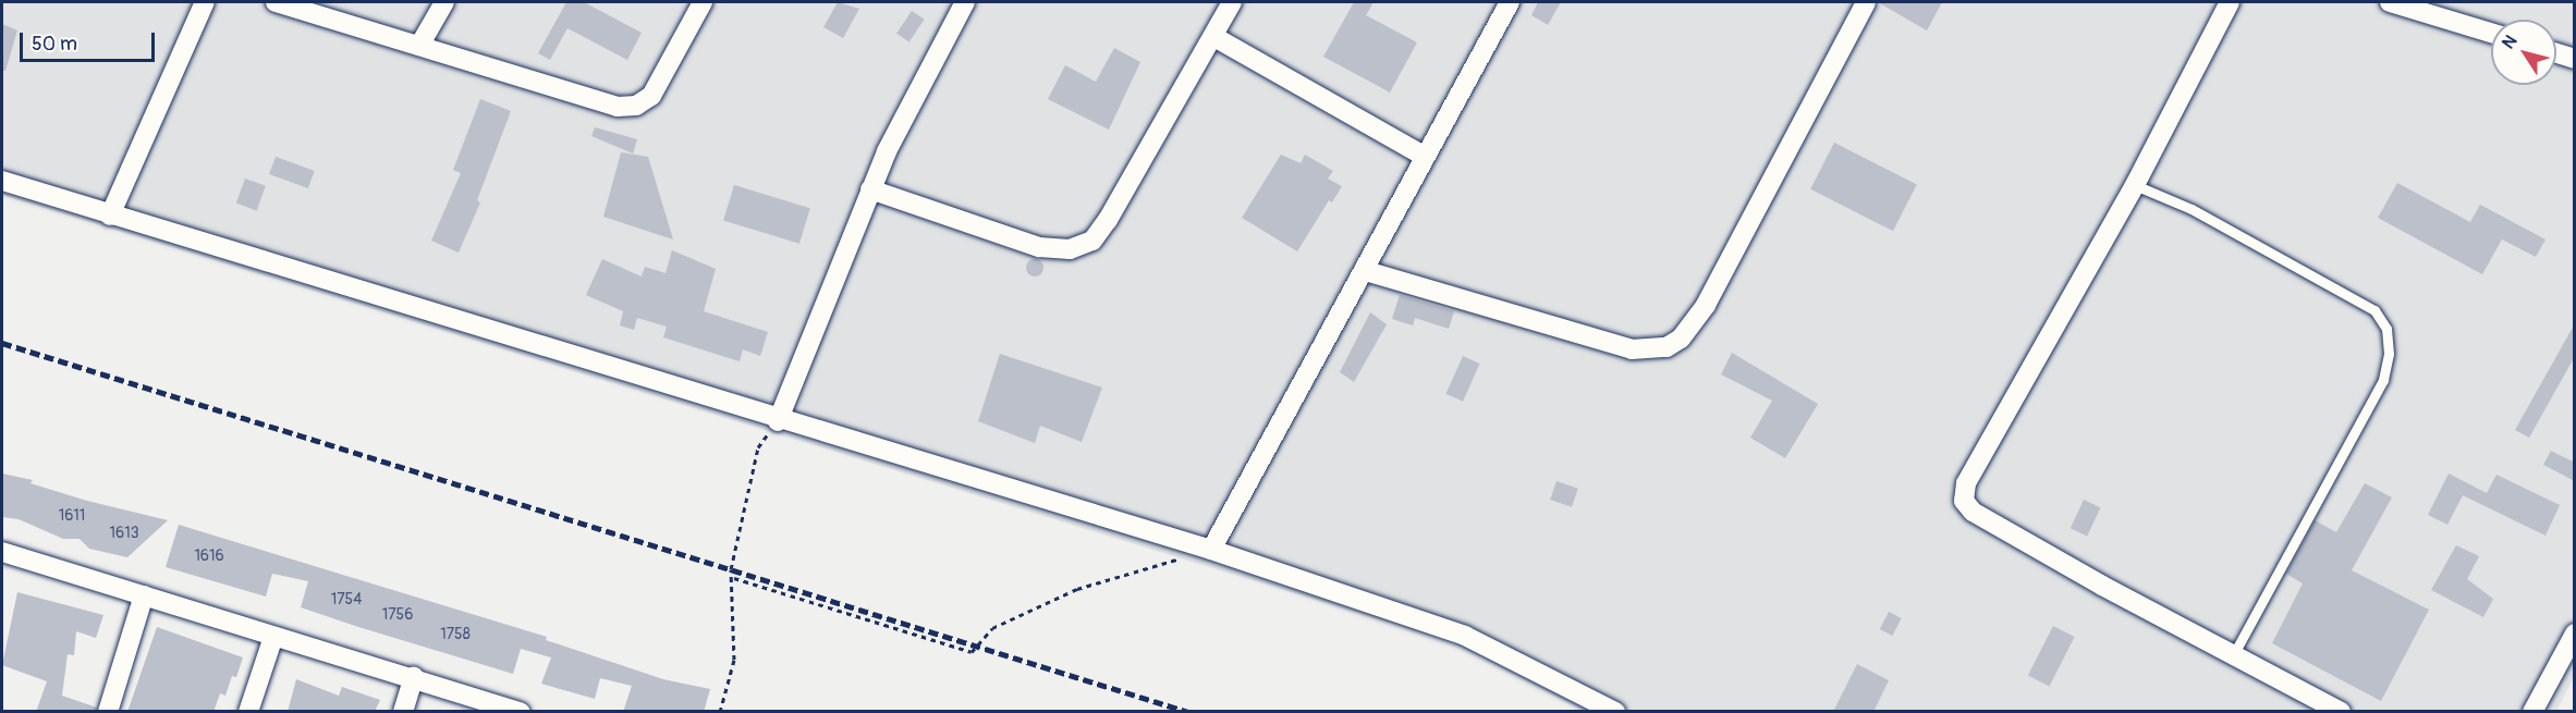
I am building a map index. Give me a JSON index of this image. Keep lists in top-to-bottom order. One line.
{"house_numbers":["1611","1613","1616","1754","1756","1758"],"scale_bar":"50 m","north":"top left"}
